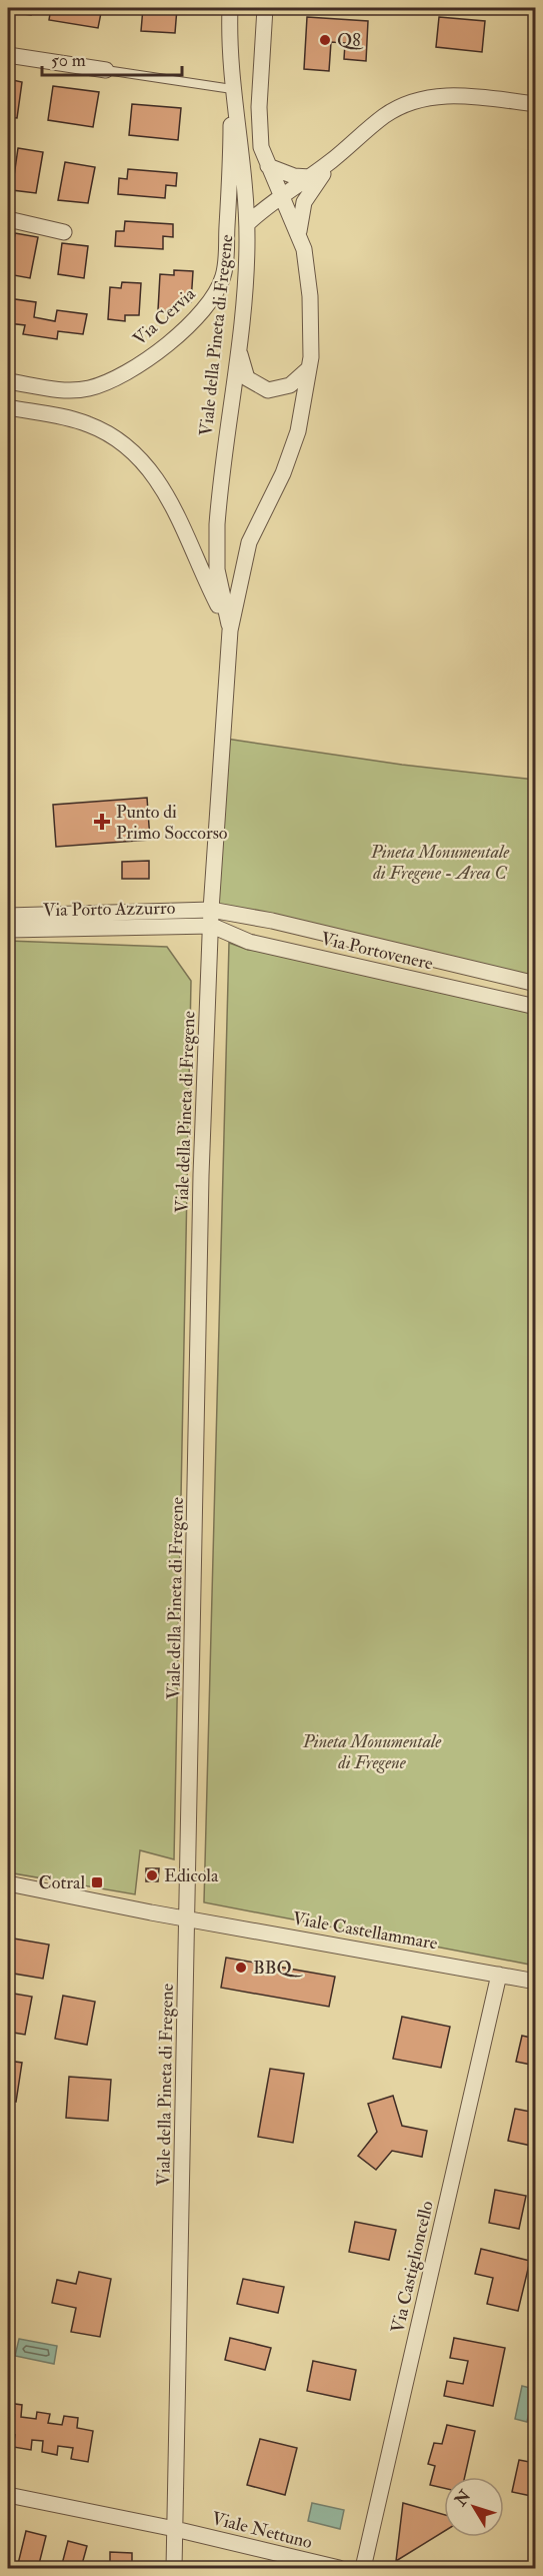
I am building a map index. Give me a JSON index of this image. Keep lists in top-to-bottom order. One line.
{"streets":{"street":["Via Cervia","Viale della Pineta di Fregene","Via Porto Azzurro","Via Portovenere","Viale Castellammare","Via Castiglioncello","Viale Nettuno"]},"crossings":[["Via Cervia","Viale della Pineta di Fregene"],["Viale della Pineta di Fregene","Via Porto Azzurro"],["Viale della Pineta di Fregene","Via Portovenere"],["Viale della Pineta di Fregene","Viale Castellammare"],["Viale della Pineta di Fregene","Viale Nettuno"],["Via Porto Azzurro","Via Portovenere"],["Viale Castellammare","Via Castiglioncello"]],"parks":["Pineta Monumentale di Fregene - Area C","Pineta Monumentale di Fregene"],"places":{"other":["Q8","Edicola","BBQ"],"health":["Punto di Primo Soccorso"],"transit":["Cotral"]},"scale_bar":"50 m","north":"top left"}
